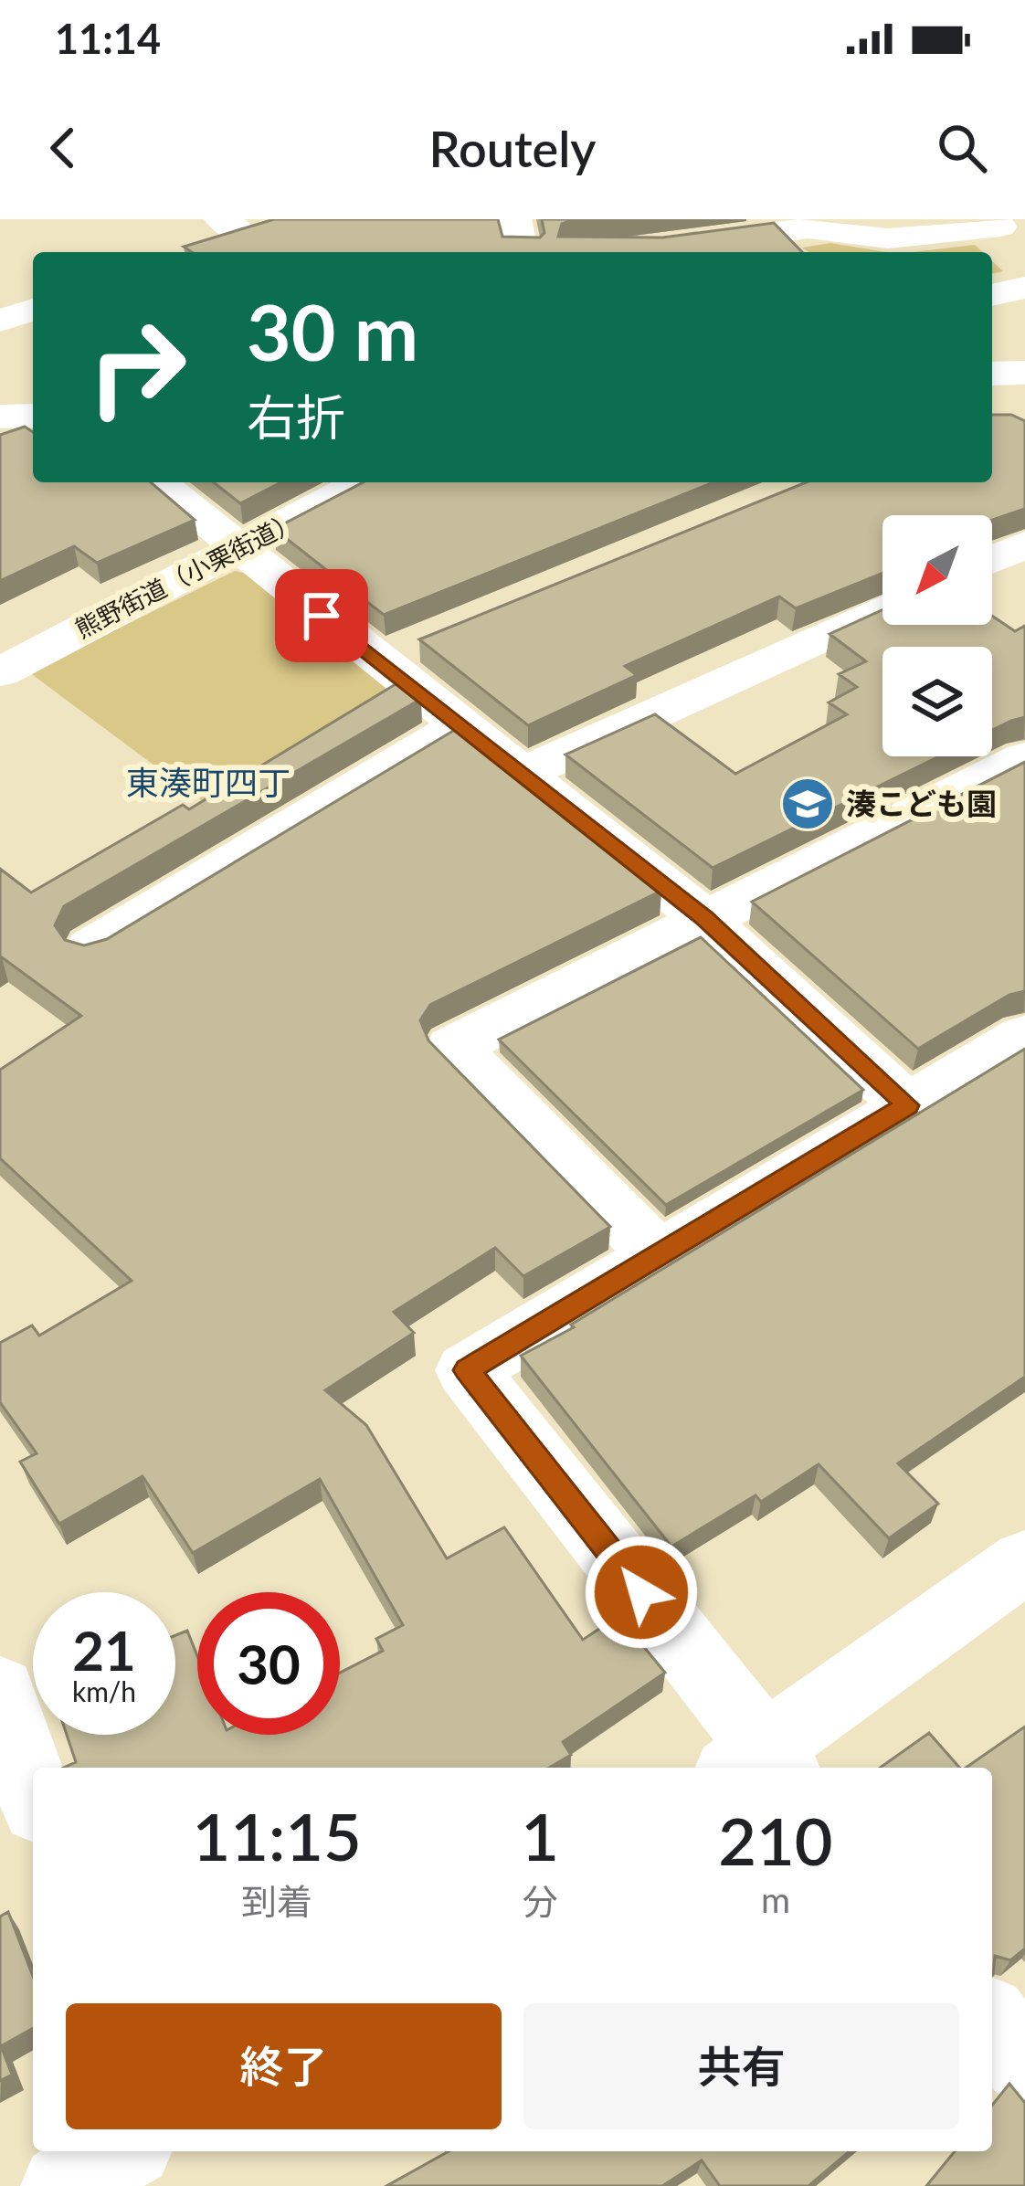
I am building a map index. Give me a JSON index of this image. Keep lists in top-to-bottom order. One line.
{"streets":{"main road":["熊野街道（小栗街道）"]},"districts":["東湊町四丁"],"places":{"school or university":["湊こども園"]},"north":"bottom left","page":{"status":"11:14","header":"Routely","turn":["30 m","右折"],"speed":"21 km/h","limit":"30","eta":["11:15","到着","1","分","210","m"],"buttons":["終了","共有"]}}
